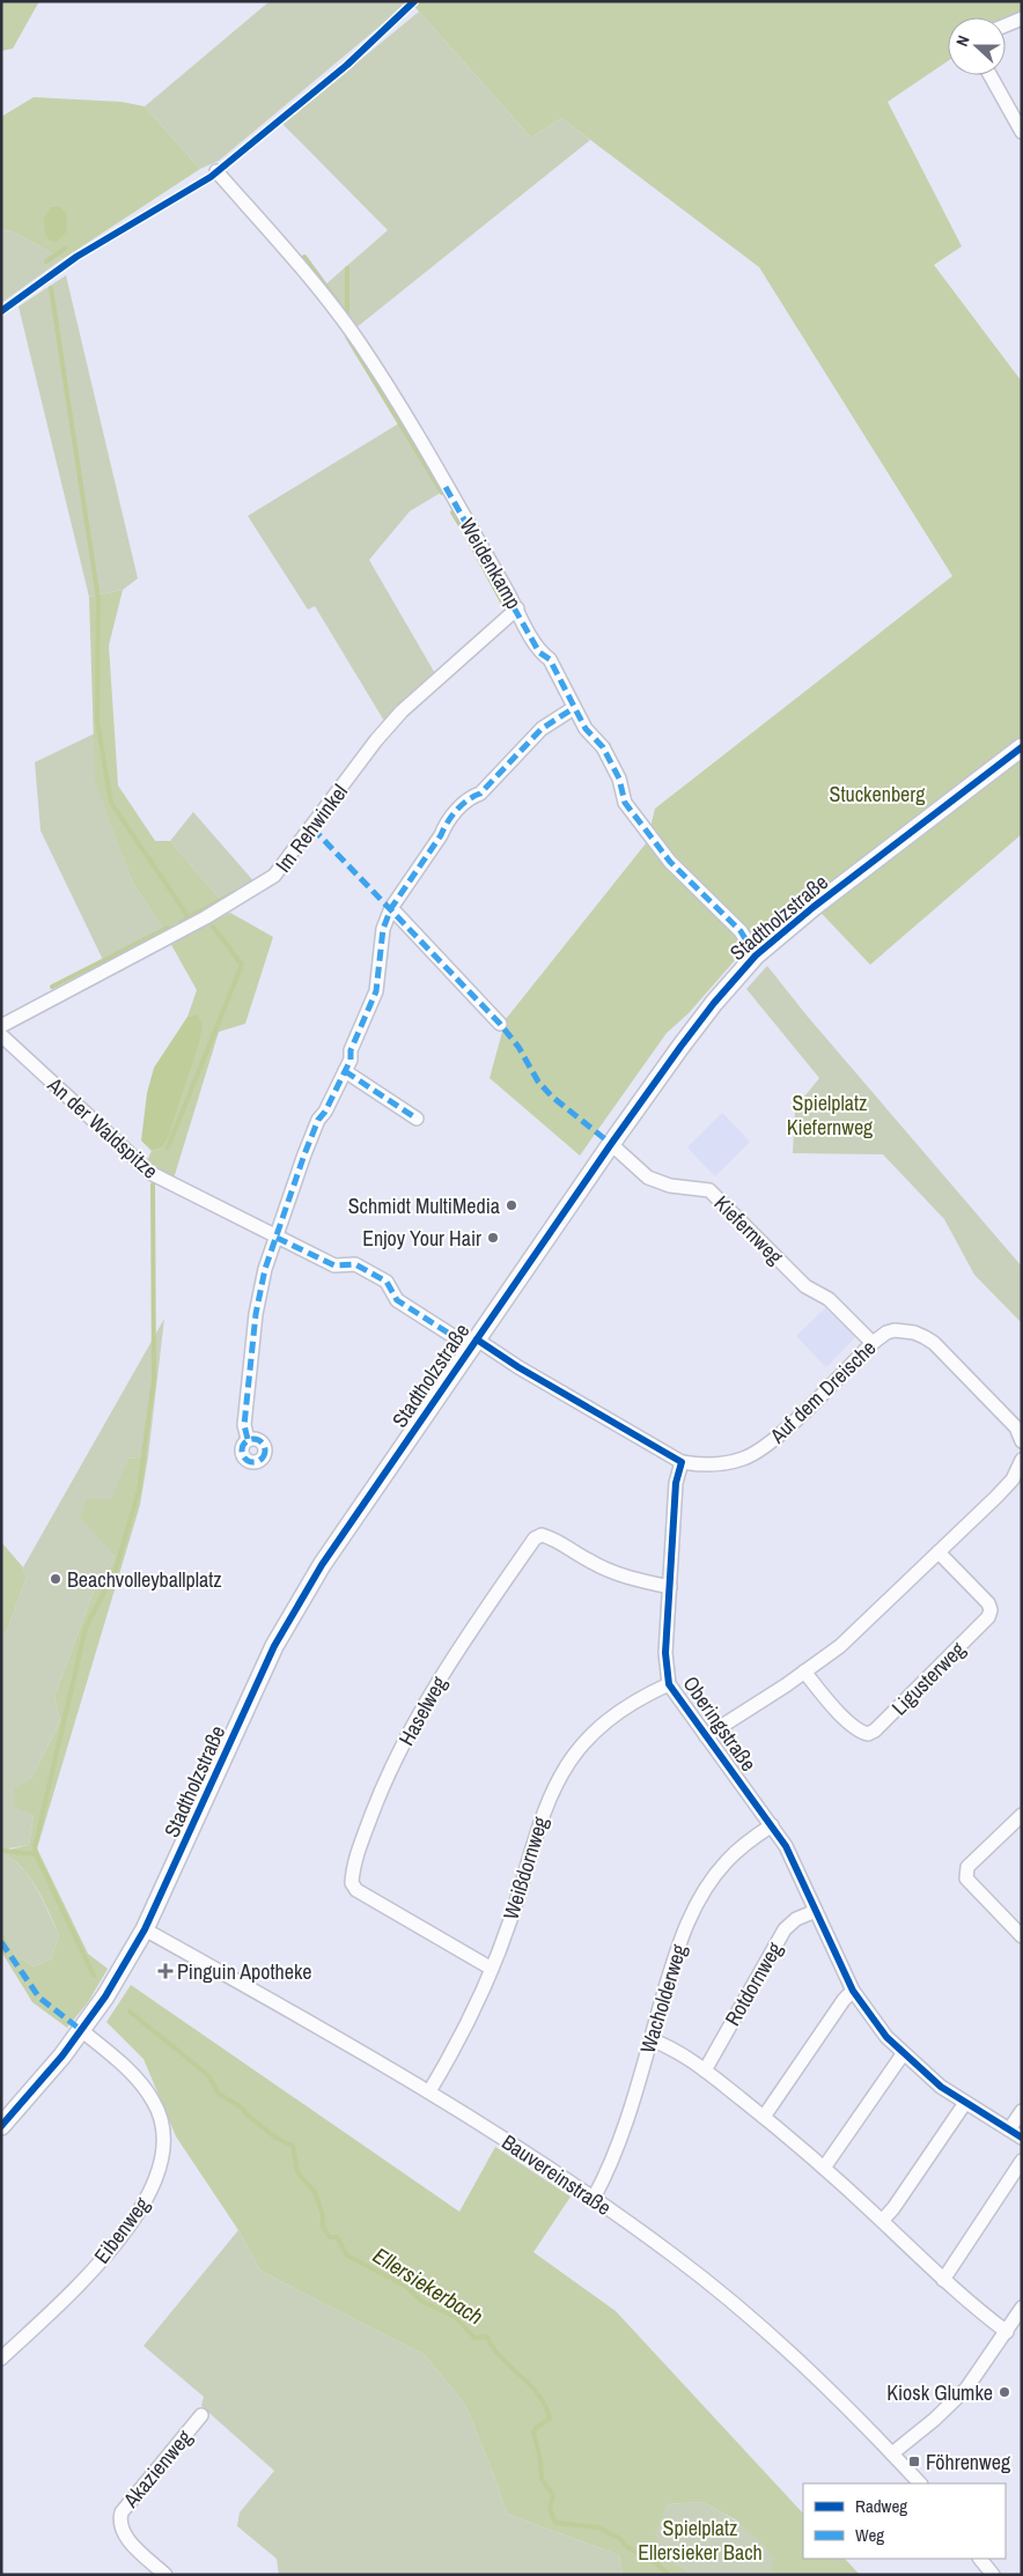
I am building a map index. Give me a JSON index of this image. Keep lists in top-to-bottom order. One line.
{"streets":{"street":["Weidenkamp","Im Rehwinkel","Stadtholzstraße","An der Waldspitze","Kiefernweg","Auf dem Dreische","Ligusterweg","Haselweg","Oberingstraße","Weißdornweg","Rotdornweg","Wacholderweg","Bauvereinstraße","Eibenweg","Akazienweg"]},"crossings":[["Weidenkamp","Im Rehwinkel"],["Weidenkamp","Stadtholzstraße"],["Stadtholzstraße","An der Waldspitze"],["Stadtholzstraße","Kiefernweg"],["Stadtholzstraße","Bauvereinstraße"],["Stadtholzstraße","Eibenweg"],["Kiefernweg","Auf dem Dreische"],["Auf dem Dreische","Oberingstraße"],["Haselweg","Oberingstraße"],["Haselweg","Weißdornweg"],["Oberingstraße","Weißdornweg"],["Oberingstraße","Rotdornweg"],["Oberingstraße","Wacholderweg"],["Weißdornweg","Bauvereinstraße"],["Wacholderweg","Bauvereinstraße"]],"water":["Ellersiekerbach"],"parks":["Stuckenberg","Spielplatz Kiefernweg","Spielplatz Ellersieker Bach"],"places":{"other":["Schmidt MultiMedia","Enjoy Your Hair","Beachvolleyballplatz","Kiosk Glumke"],"health":["Pinguin Apotheke"],"transit":["Föhrenweg"]},"legend":["Radweg","Weg"],"north":"left"}
